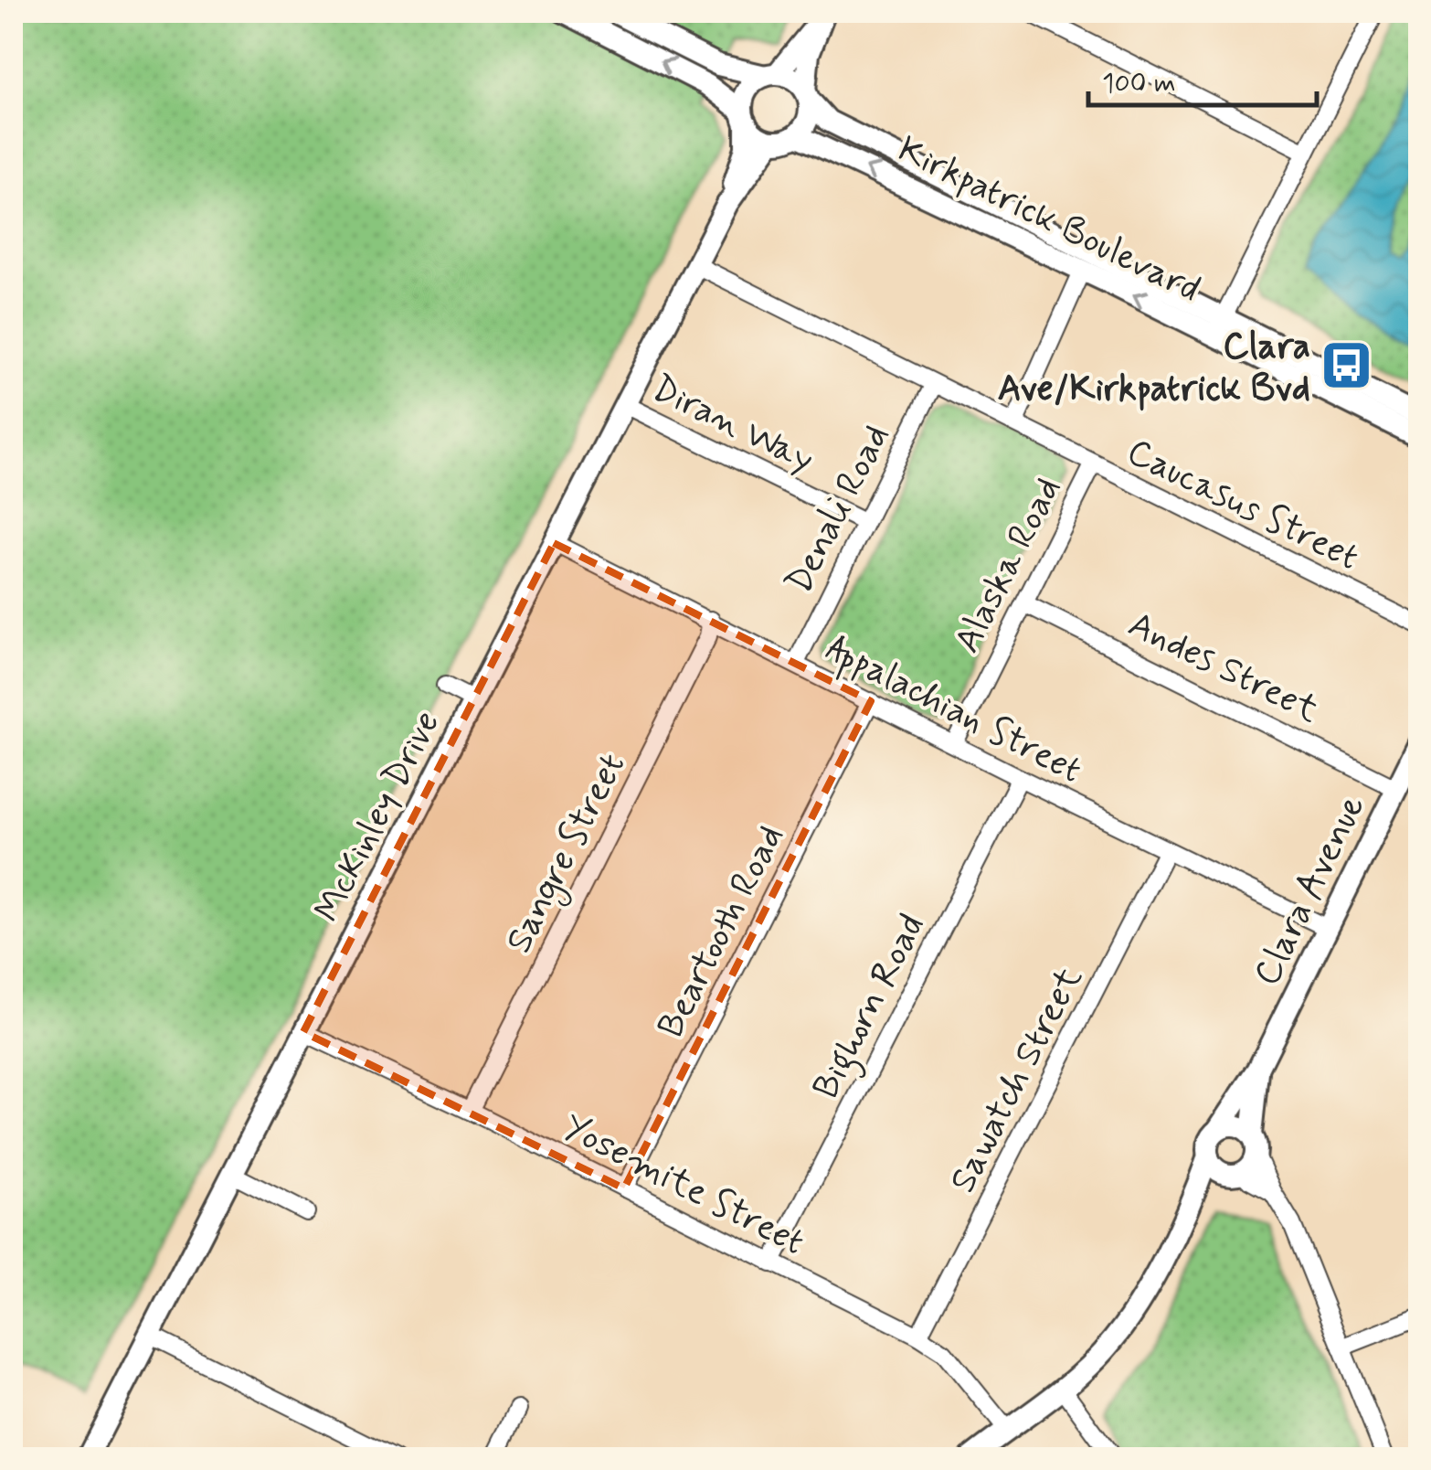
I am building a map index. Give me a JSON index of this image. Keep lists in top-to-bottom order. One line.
{"streets":{"street":["Kirkpatrick Boulevard","Diran Way","Caucasus Street","Denali Road","Alaska Road","Andes Street","Appalachian Street","McKinley Drive","Sangre Street","Clara Avenue","Beartooth Road","Bighorn Road","Sawatch Street","Yosemite Street"]},"crossings":[["Kirkpatrick Boulevard","McKinley Drive"],["Diran Way","Denali Road"],["Diran Way","McKinley Drive"],["Caucasus Street","Denali Road"],["Caucasus Street","Alaska Road"],["Caucasus Street","McKinley Drive"],["Denali Road","Appalachian Street"],["Alaska Road","Andes Street"],["Alaska Road","Appalachian Street"],["Andes Street","Clara Avenue"],["Appalachian Street","McKinley Drive"],["Appalachian Street","Sangre Street"],["Appalachian Street","Clara Avenue"],["Appalachian Street","Beartooth Road"],["Appalachian Street","Bighorn Road"],["Appalachian Street","Sawatch Street"],["McKinley Drive","Yosemite Street"],["Sangre Street","Yosemite Street"],["Beartooth Road","Yosemite Street"],["Bighorn Road","Yosemite Street"],["Sawatch Street","Yosemite Street"]],"places":{"bus stop":["Clara Ave/Kirkpatrick Bvd"]},"scale_bar":"100 m"}
